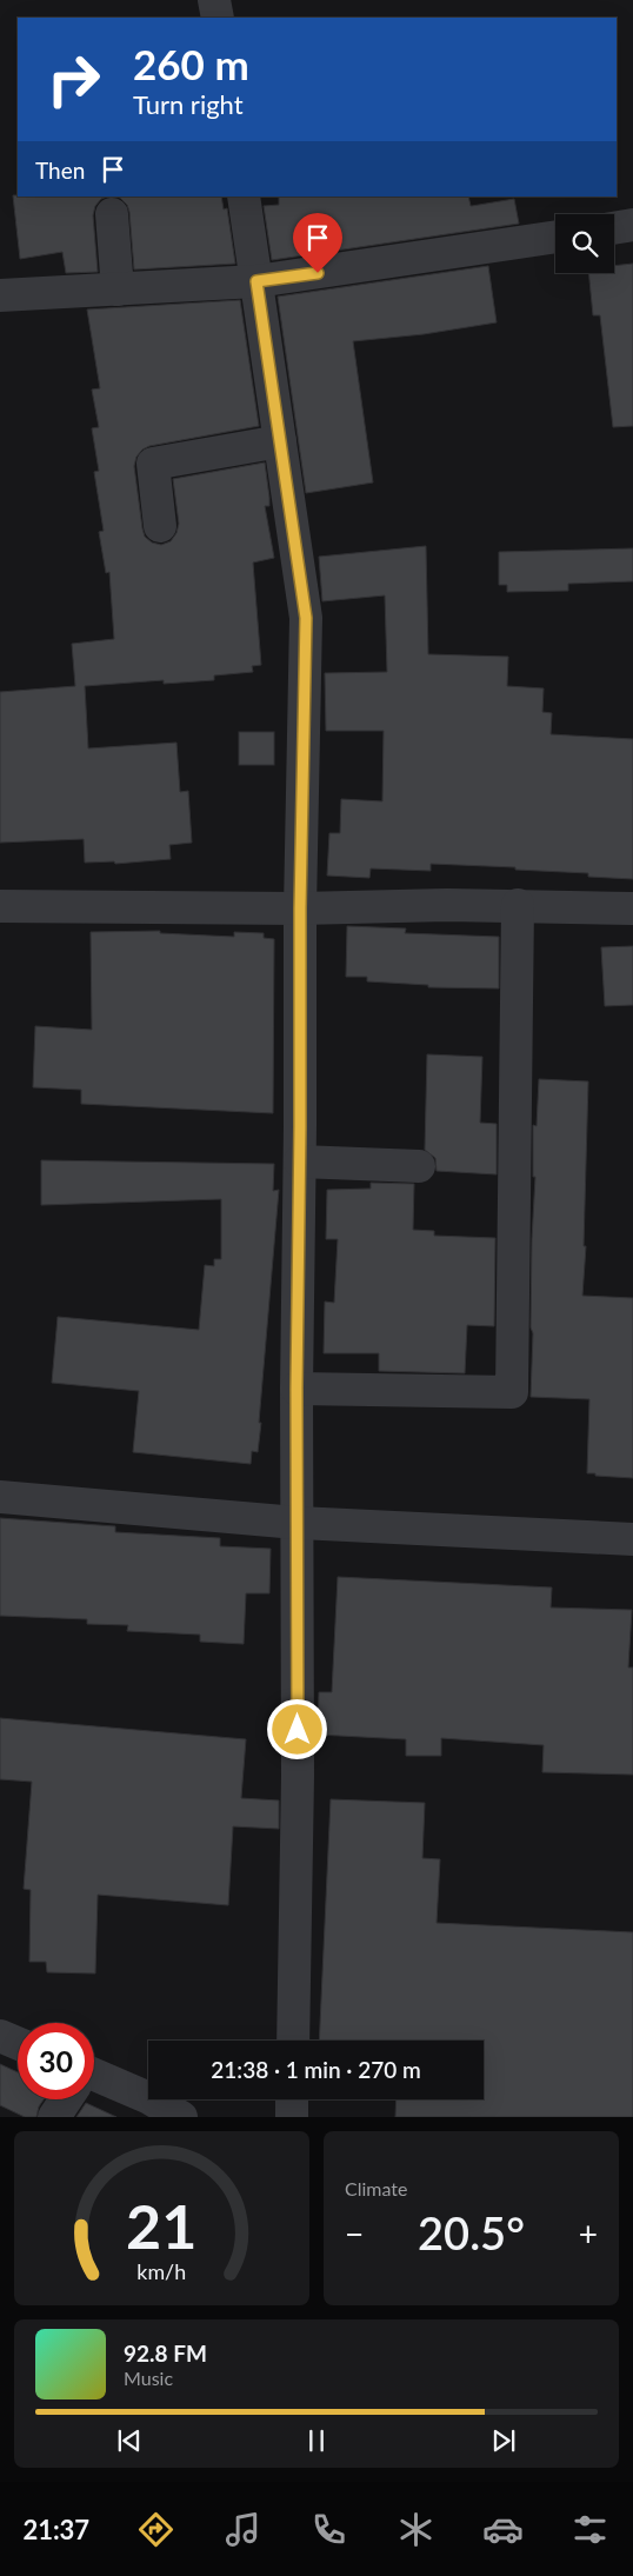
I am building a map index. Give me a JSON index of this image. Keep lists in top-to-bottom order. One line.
{"page":{"turn":["260 m","Turn right"],"then":"Then","limit":"30","trip":"21:38 · 1 min · 270 m","tile":"Climate","heat":["−","20.5°","+"],"song":["92.8 FM","Music"],"tabs":"21:37","gauge":["21","km/h"]}}
